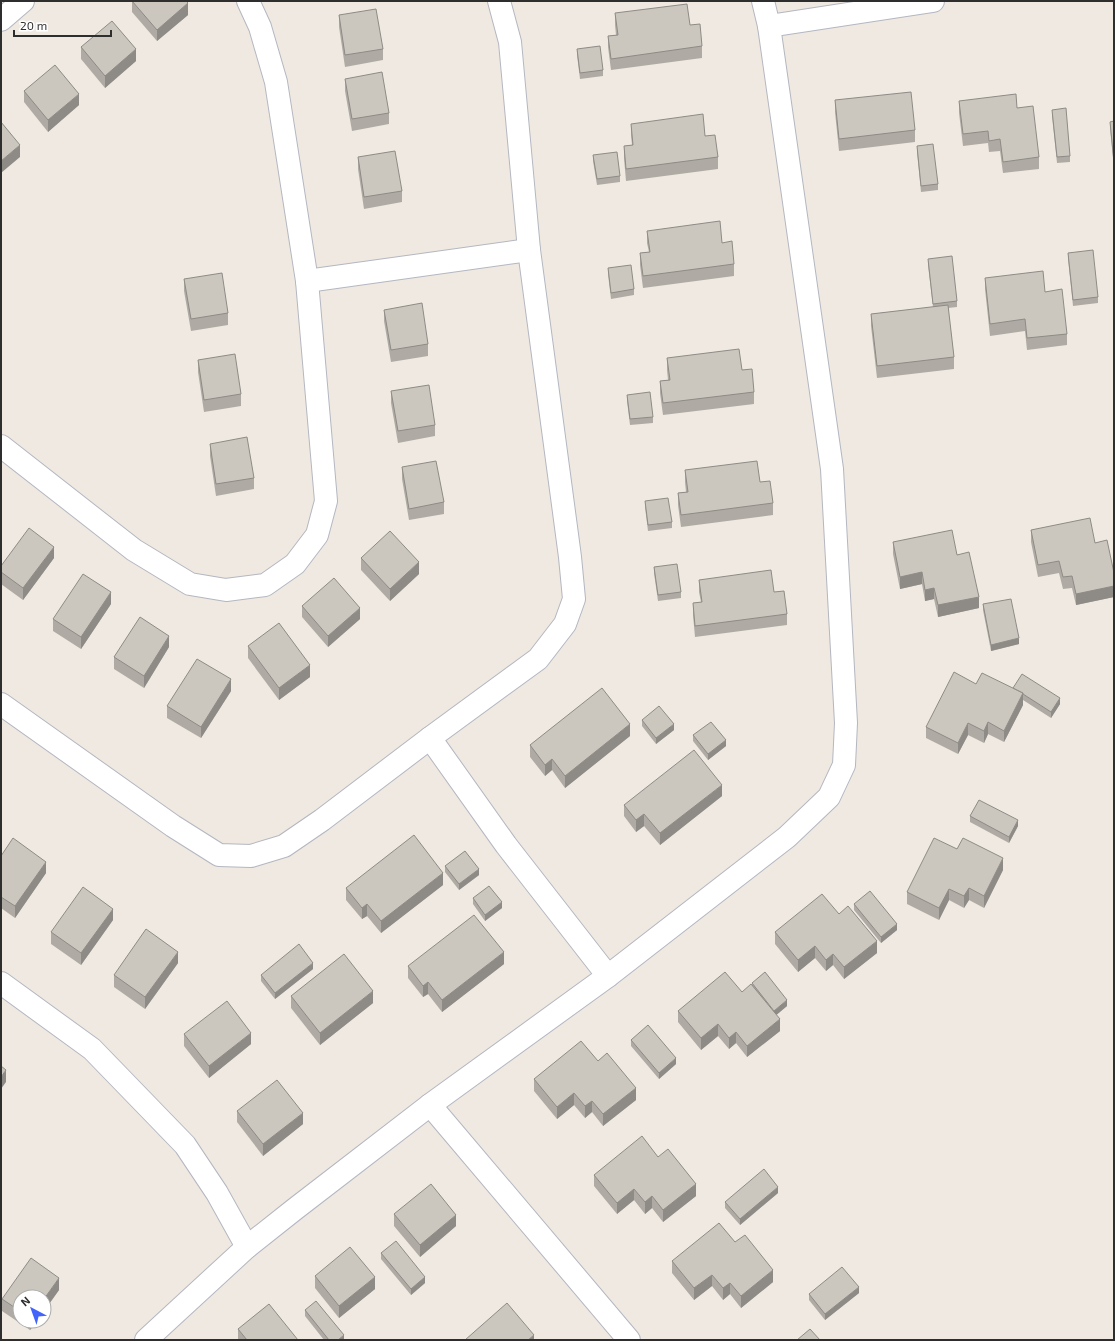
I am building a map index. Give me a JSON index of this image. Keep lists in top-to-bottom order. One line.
{"scale_bar":"20 m","north":"top left"}
